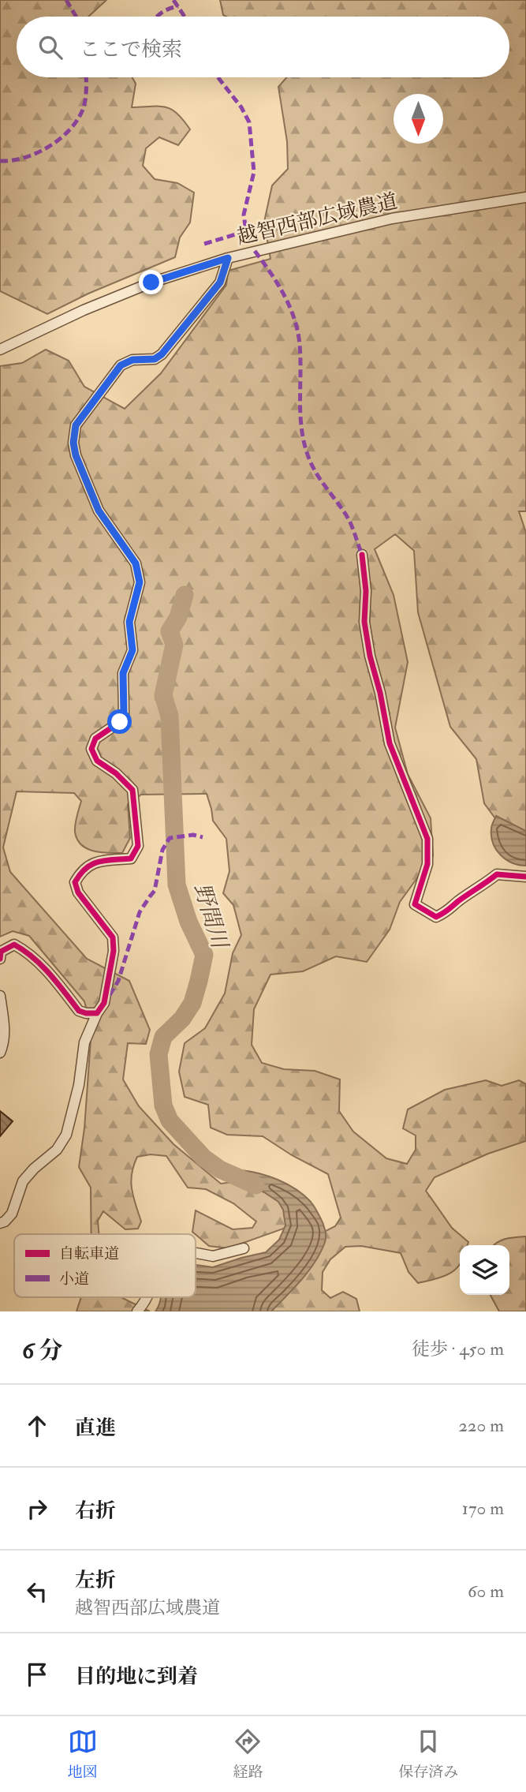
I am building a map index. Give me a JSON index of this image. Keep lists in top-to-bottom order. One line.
{"streets":{"street":["越智西部広域農道"]},"water":["野間川"],"legend":["自転車道","小道"],"north":"bottom","page":{"search":"ここで検索","heading":["6 分","徒歩 · 450 m"],"list":[["直進","220 m"],["右折","170 m"],["左折","越智西部広域農道","60 m"],"目的地に到着"],"nav":["地図","経路","保存済み"]}}
